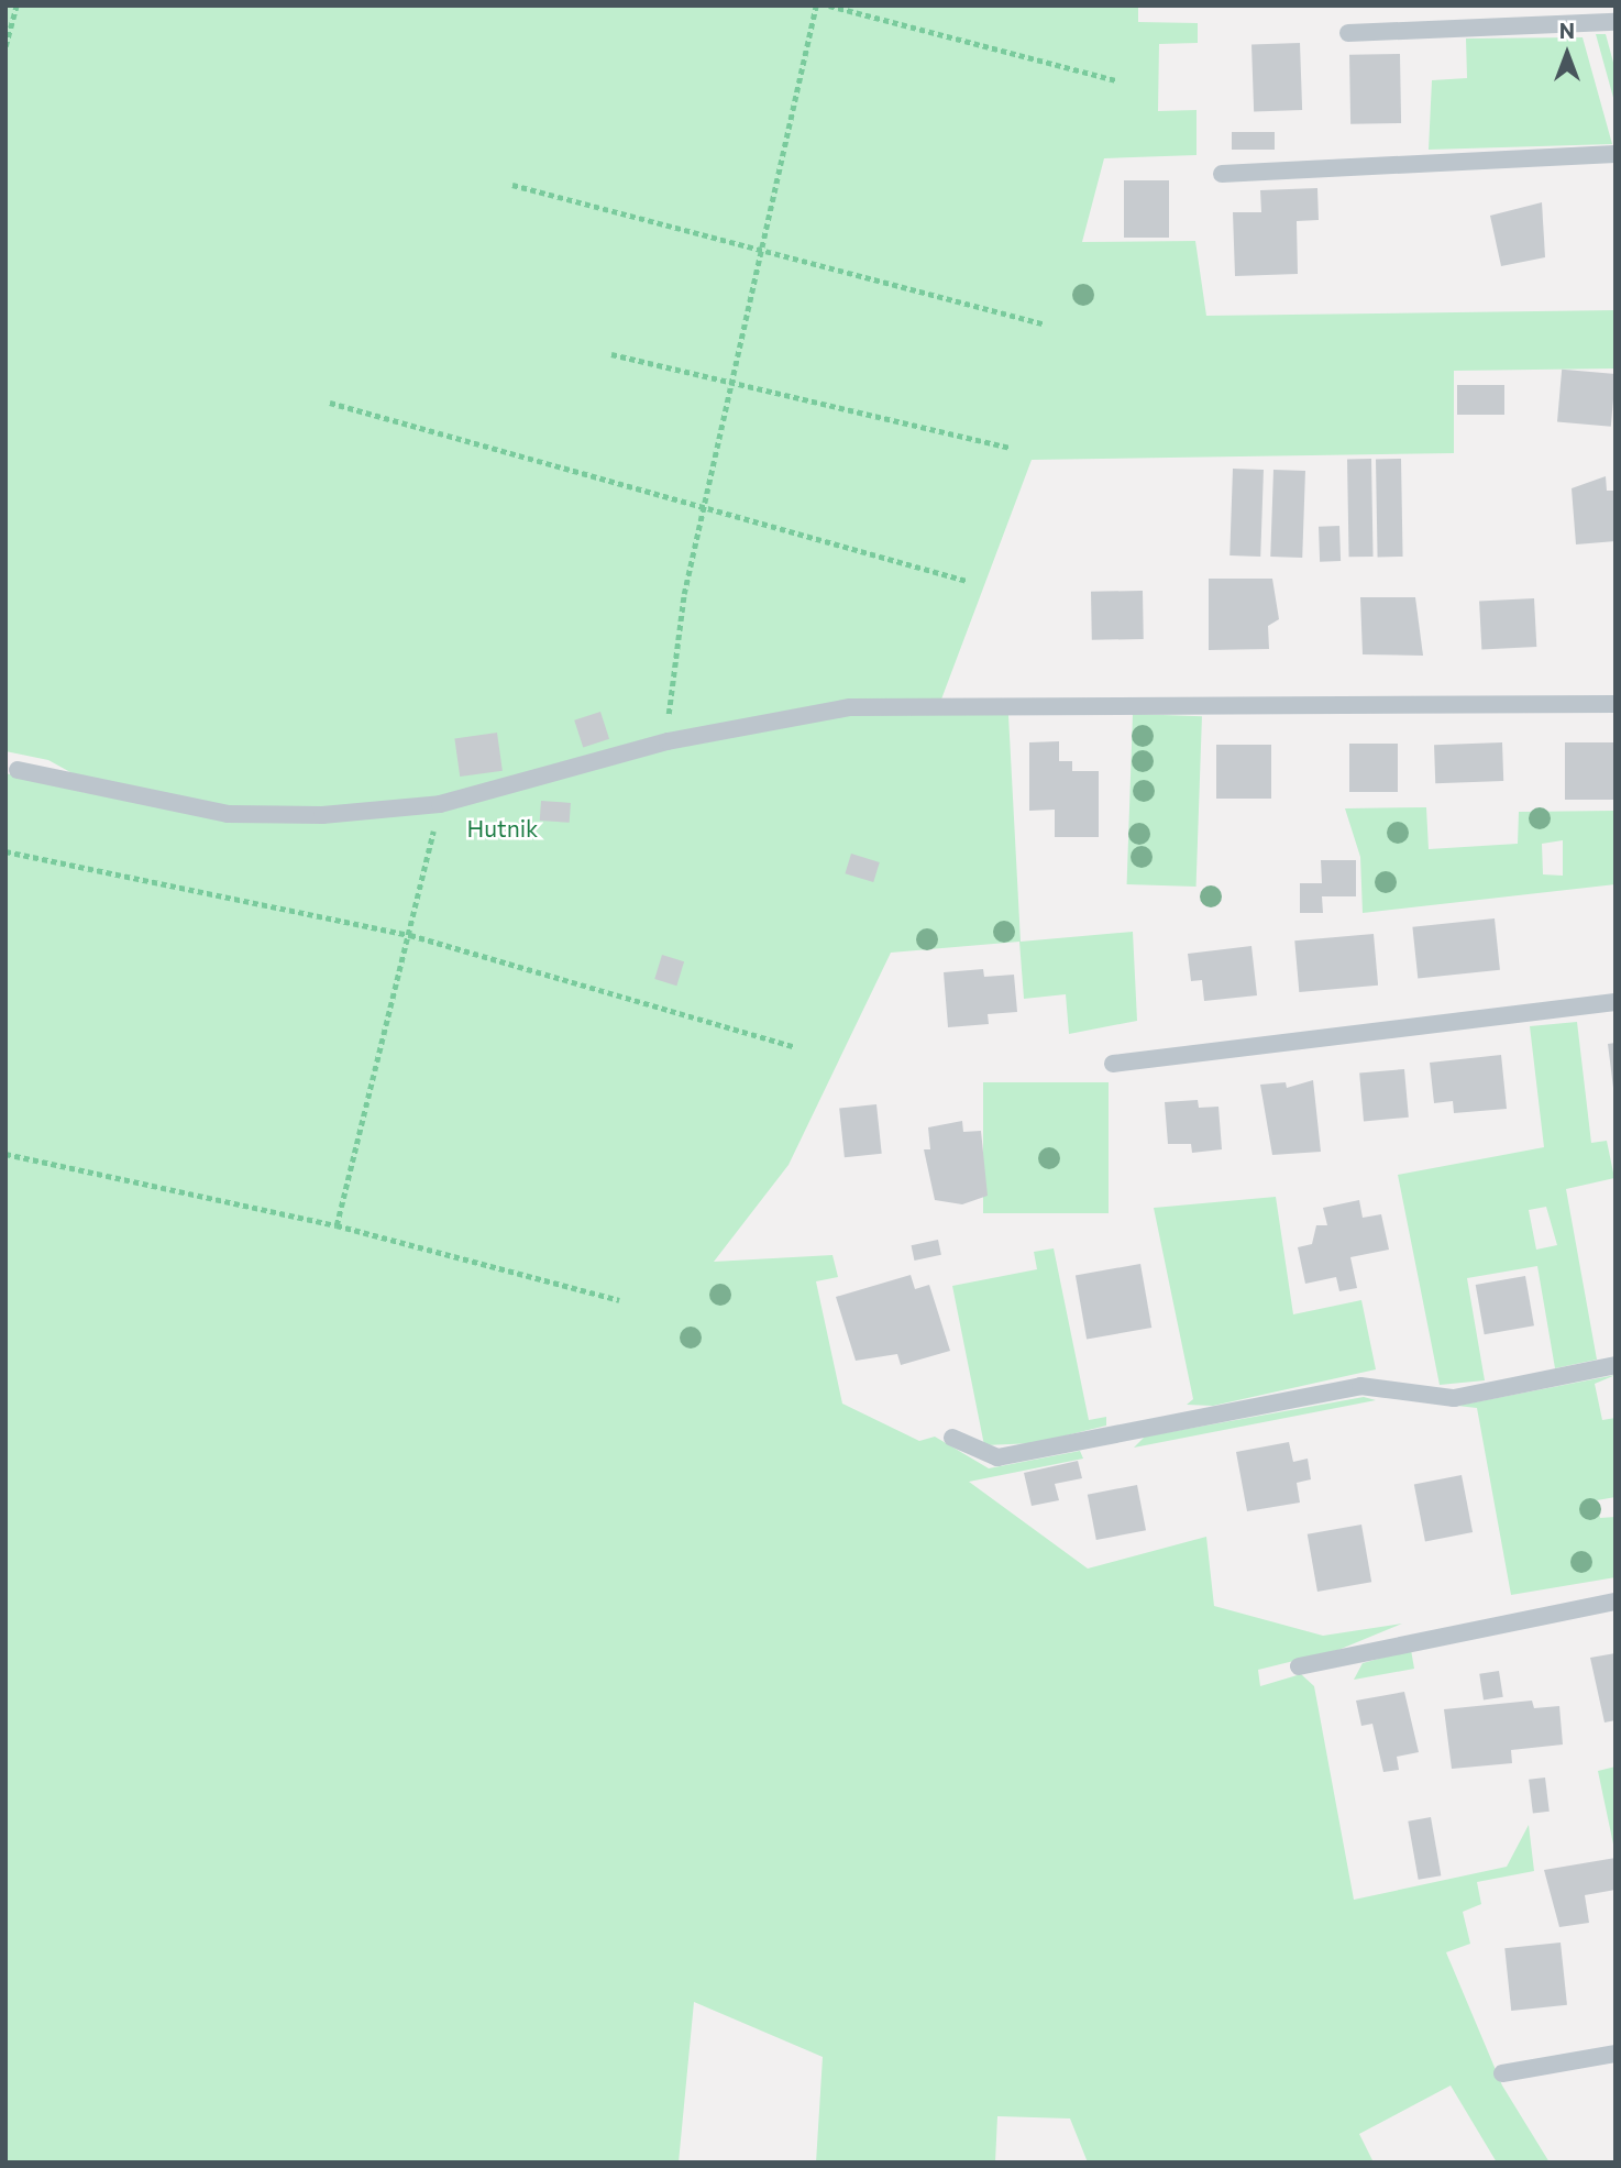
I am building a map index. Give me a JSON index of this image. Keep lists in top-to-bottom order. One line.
{"parks":["Hutnik"],"north":"top"}
